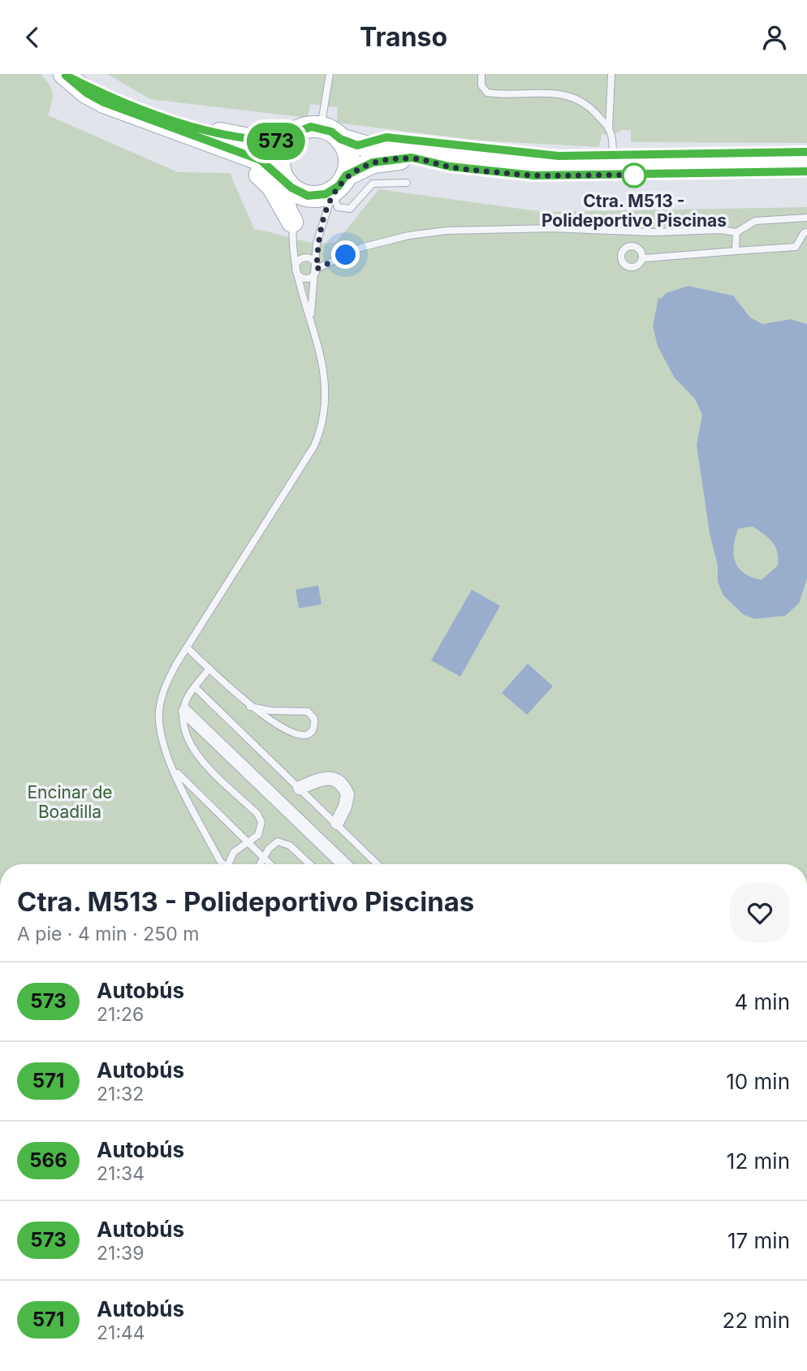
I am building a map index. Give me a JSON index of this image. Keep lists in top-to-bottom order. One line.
{"parks":["Encinar de Boadilla"],"places":["Ctra. M513 - Polideportivo Piscinas"],"lines":["bus line 573"],"page":{"header":"Transo","on_map":"573","heading":["Ctra. M513 - Polideportivo Piscinas","A pie · 4 min · 250 m"],"list":[{"mark":"573","name":"Autobús","note":"21:26","value":"4 min"},{"mark":"571","name":"Autobús","note":"21:32","value":"10 min"},{"mark":"566","name":"Autobús","note":"21:34","value":"12 min"},{"mark":"573","name":"Autobús","note":"21:39","value":"17 min"},{"mark":"571","name":"Autobús","note":"21:44","value":"22 min"}]}}
